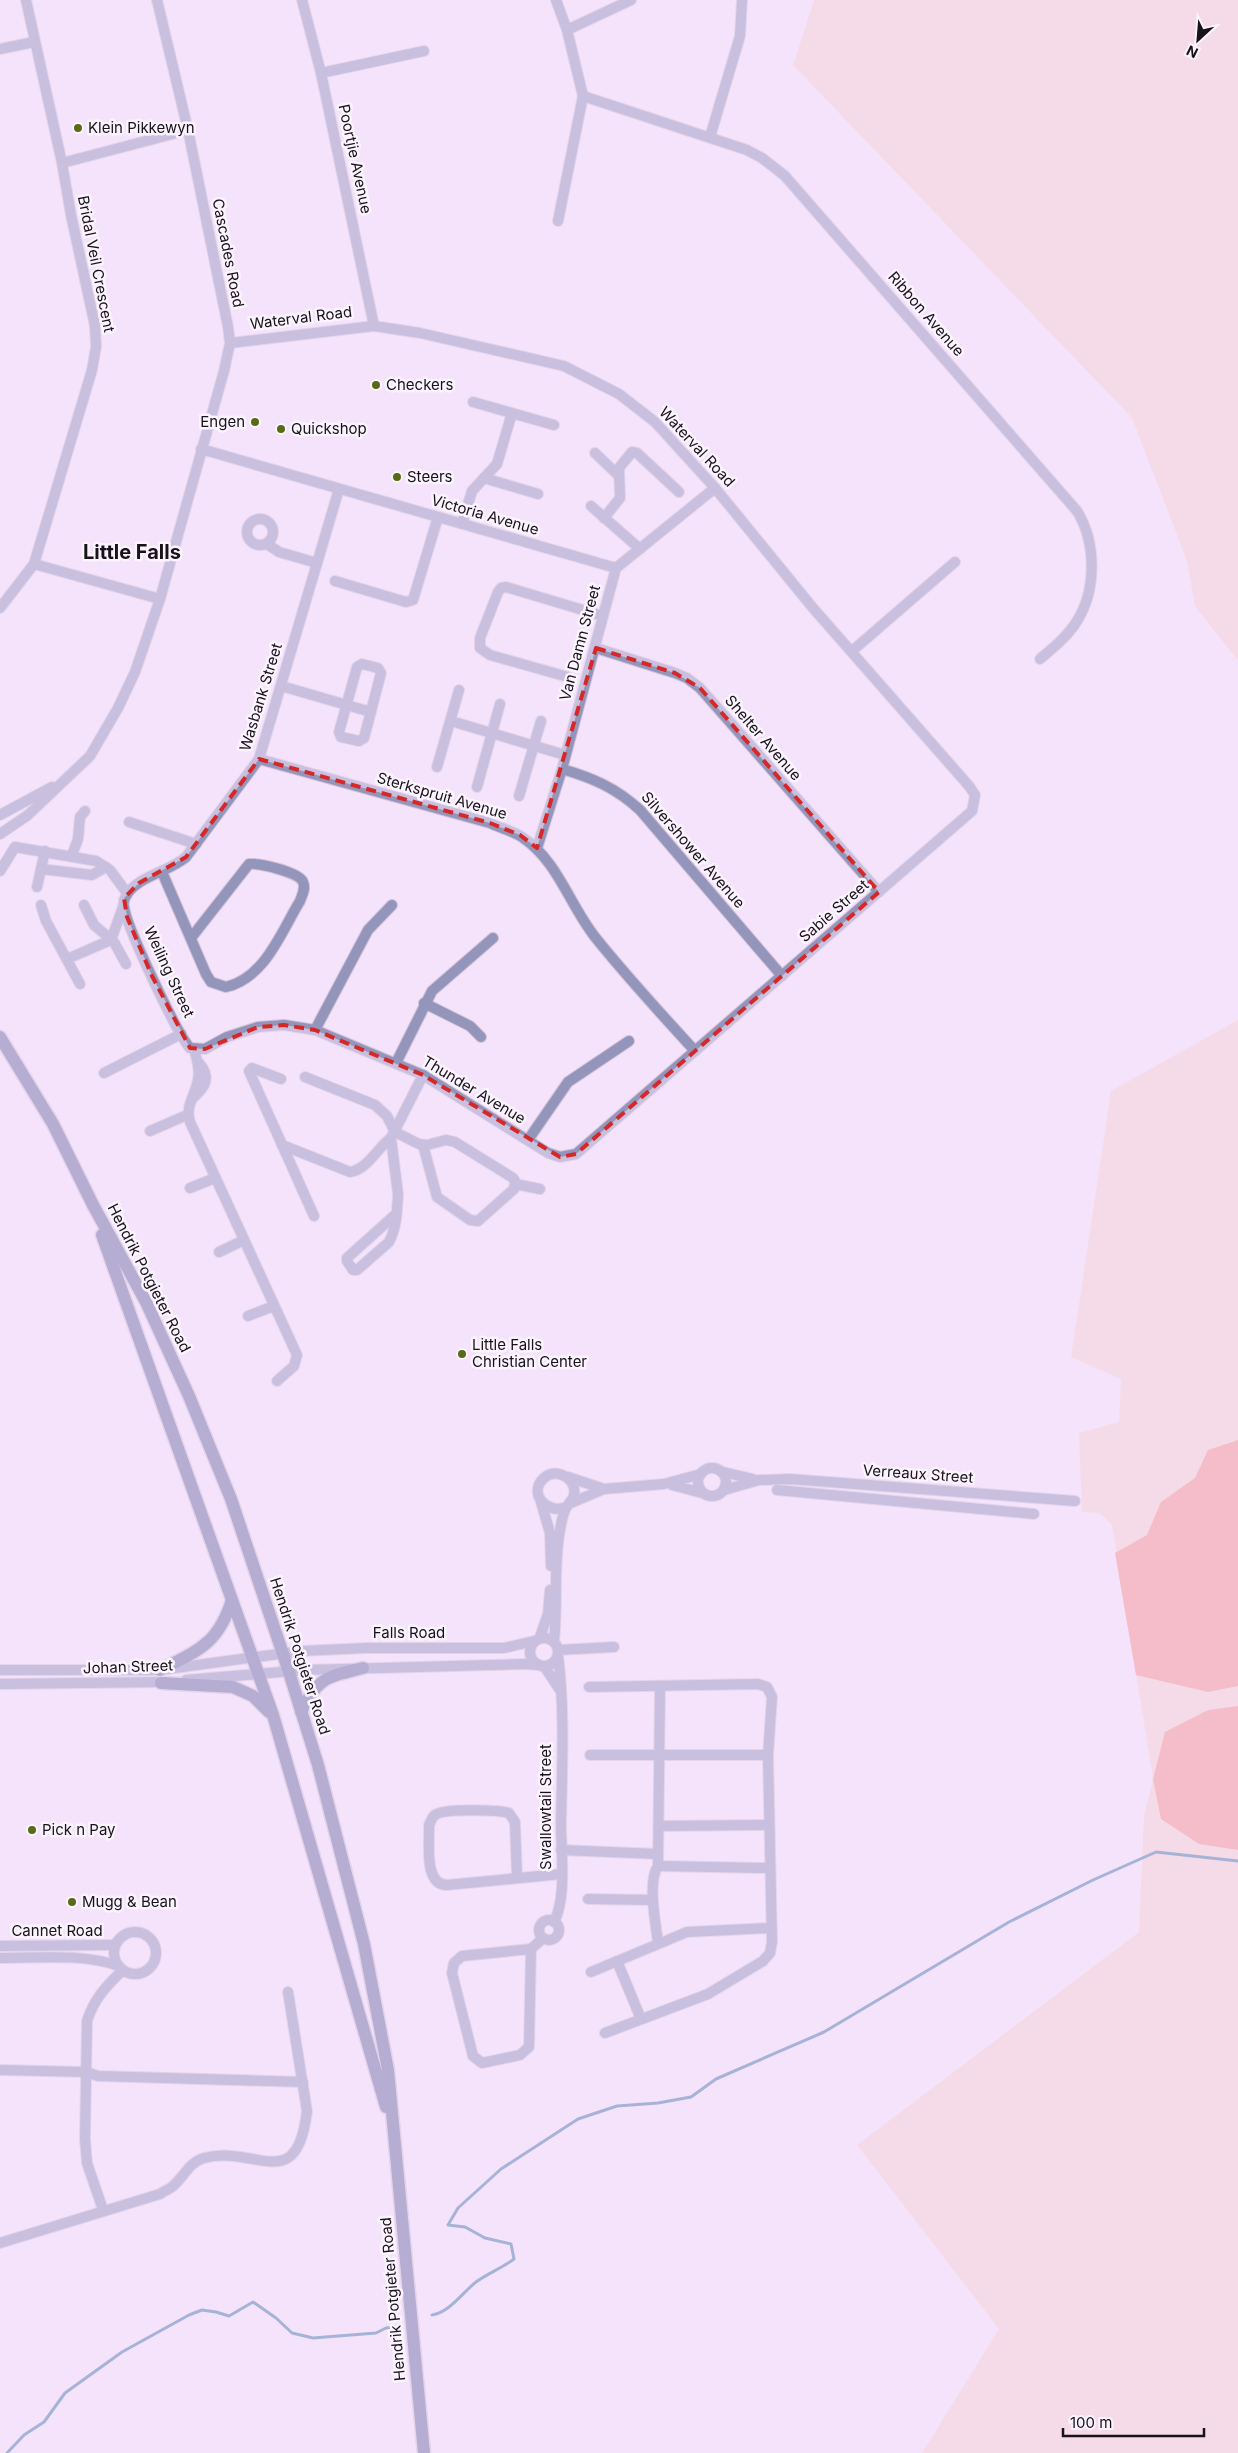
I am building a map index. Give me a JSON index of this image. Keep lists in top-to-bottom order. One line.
{"streets":{"main road":["Hendrik Potgieter Road"],"street":["Poortjie Avenue","Cascades Road","Bridal Veil Crescent","Ribbon Avenue","Waterval Road","Victoria Avenue","Van Damn Street","Wasbank Street","Shelter Avenue","Sterkspruit Avenue","Silvershower Avenue","Sabie Street","Weiling Street","Thunder Avenue","Verreaux Street","Falls Road","Johan Street","Swallowtail Street","Cannet Road"]},"crossings":[["Poortjie Avenue","Waterval Road"],["Cascades Road","Waterval Road"],["Cascades Road","Victoria Avenue"],["Waterval Road","Sabie Street"],["Victoria Avenue","Van Damn Street"],["Victoria Avenue","Wasbank Street"],["Van Damn Street","Shelter Avenue"],["Van Damn Street","Sterkspruit Avenue"],["Van Damn Street","Silvershower Avenue"],["Wasbank Street","Sterkspruit Avenue"],["Shelter Avenue","Sabie Street"],["Sterkspruit Avenue","Sabie Street"],["Sterkspruit Avenue","Thunder Avenue"],["Silvershower Avenue","Sabie Street"],["Sabie Street","Thunder Avenue"],["Weiling Street","Thunder Avenue"],["Hendrik Potgieter Road","Falls Road"],["Hendrik Potgieter Road","Johan Street"],["Falls Road","Johan Street"],["Falls Road","Swallowtail Street"]],"districts":["Little Falls"],"places":["Klein Pikkewyn","Checkers","Engen","Quickshop","Steers","Little Falls Christian Center","Pick n Pay","Mugg & Bean"],"scale_bar":"100 m","north":"bottom left"}
